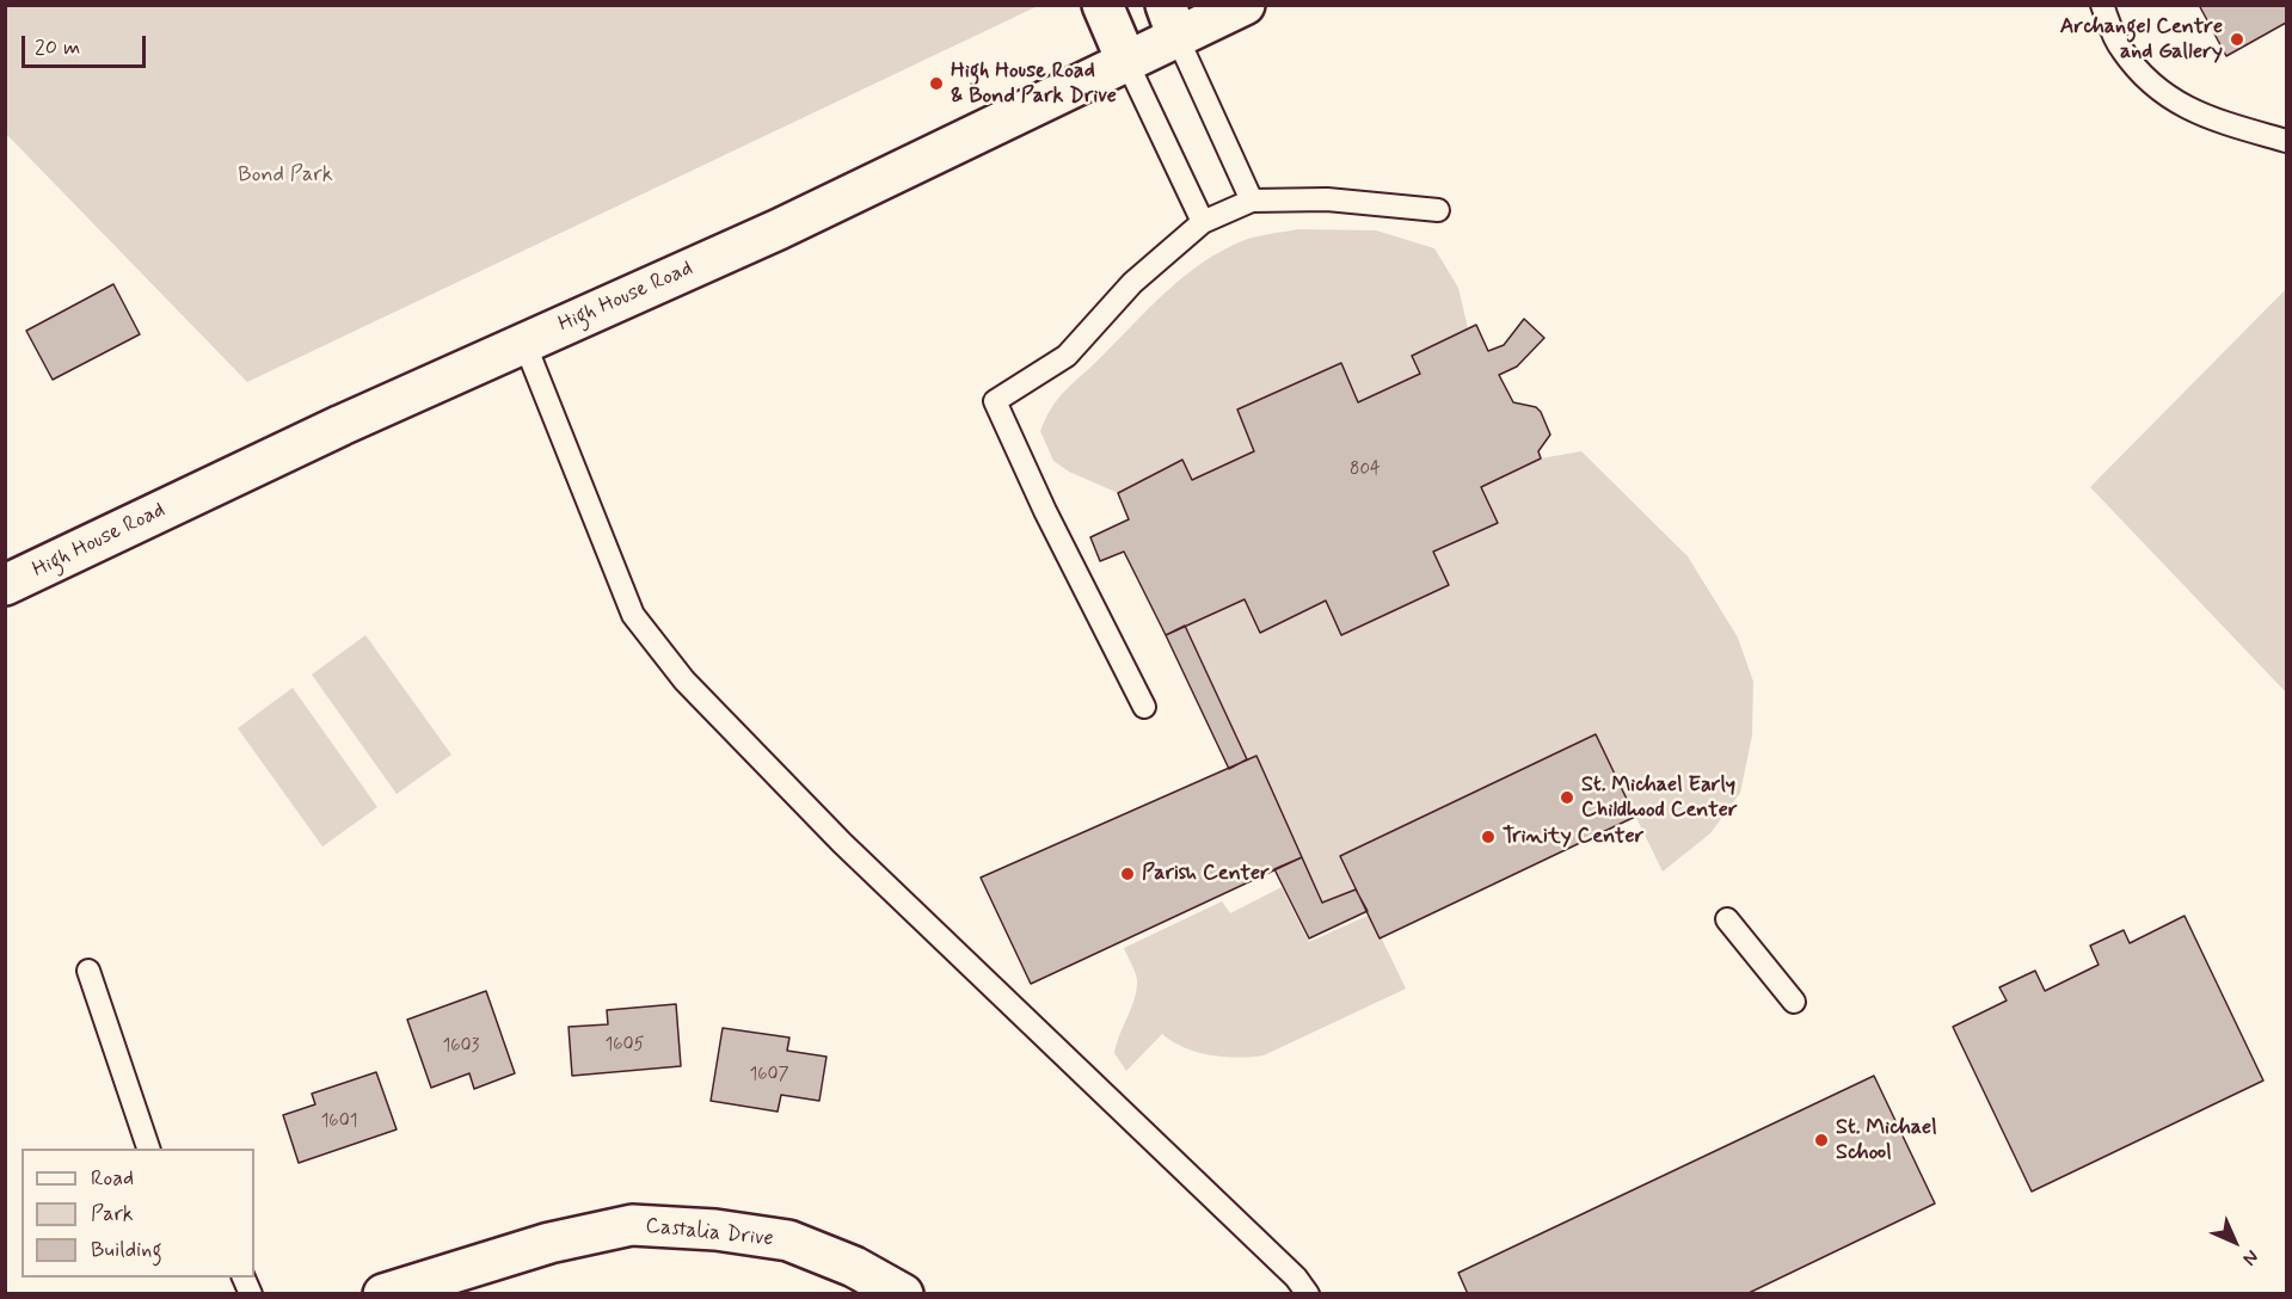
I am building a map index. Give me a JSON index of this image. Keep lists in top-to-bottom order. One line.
{"streets":{"main road":["High House Road","Castalia Drive"]},"parks":["Bond Park"],"places":["Archangel Centre and Gallery","High House Road & Bond Park Drive","St. Michael Early Childhood Center","Trinity Center","Parish Center","St. Michael School"],"house_numbers":["804","1605","1603","1607","1601"],"legend":["Road","Park","Building"],"scale_bar":"20 m","north":"bottom right"}
